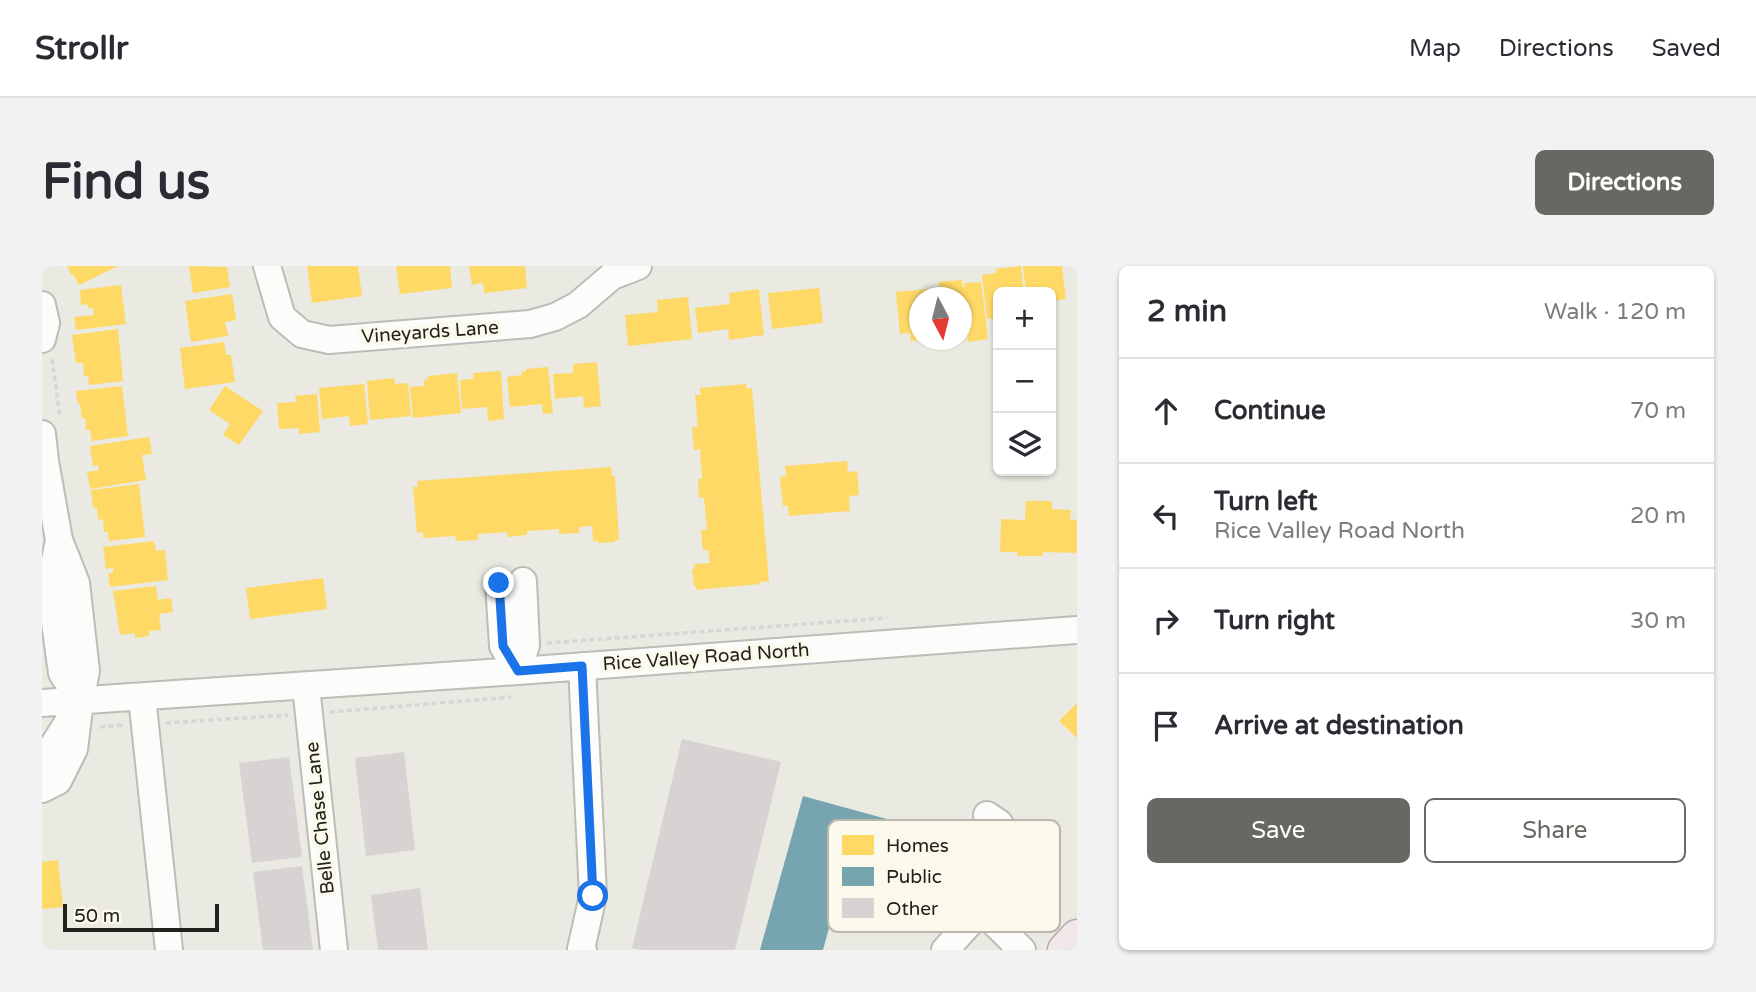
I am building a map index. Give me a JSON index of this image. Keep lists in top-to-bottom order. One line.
{"streets":{"street":["Vineyards Lane","Rice Valley Road North","Belle Chase Lane"]},"crossings":[["Rice Valley Road North","Belle Chase Lane"]],"legend":["Homes","Public","Other"],"scale_bar":"50 m","north":"bottom","page":{"header":"Strollr","nav":["Map","Directions","Saved"],"buttons":["Directions",["Save","Share"]],"title":"Find us","heading":["2 min","Walk · 120 m"],"map_buttons":["+","−"],"list":[["Continue","70 m"],["Turn left","Rice Valley Road North","20 m"],["Turn right","30 m"],"Arrive at destination"],"scale":"50 m"}}
